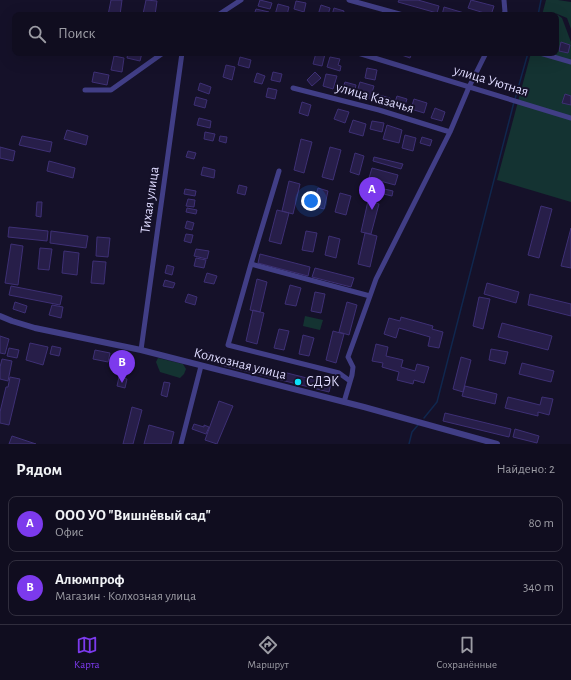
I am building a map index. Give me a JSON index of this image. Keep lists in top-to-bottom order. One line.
{"streets":{"street":["улица Уютная","улица Казачья","Тихая улица","Колхозная улица"]},"crossings":[["Тихая улица","Колхозная улица"]],"places":["СДЭК"],"page":{"search":"Поиск","pins":["A","B"],"heading":["Рядом","Найдено: 2"],"list":[{"mark":"A","name":"ООО УО \"Вишнёвый сад\"","note":"Офис","value":"80 m"},{"mark":"B","name":"Алюмпроф","note":"Магазин · Колхозная улица","value":"340 m"}],"nav":["Карта","Маршрут","Сохранённые"]}}
